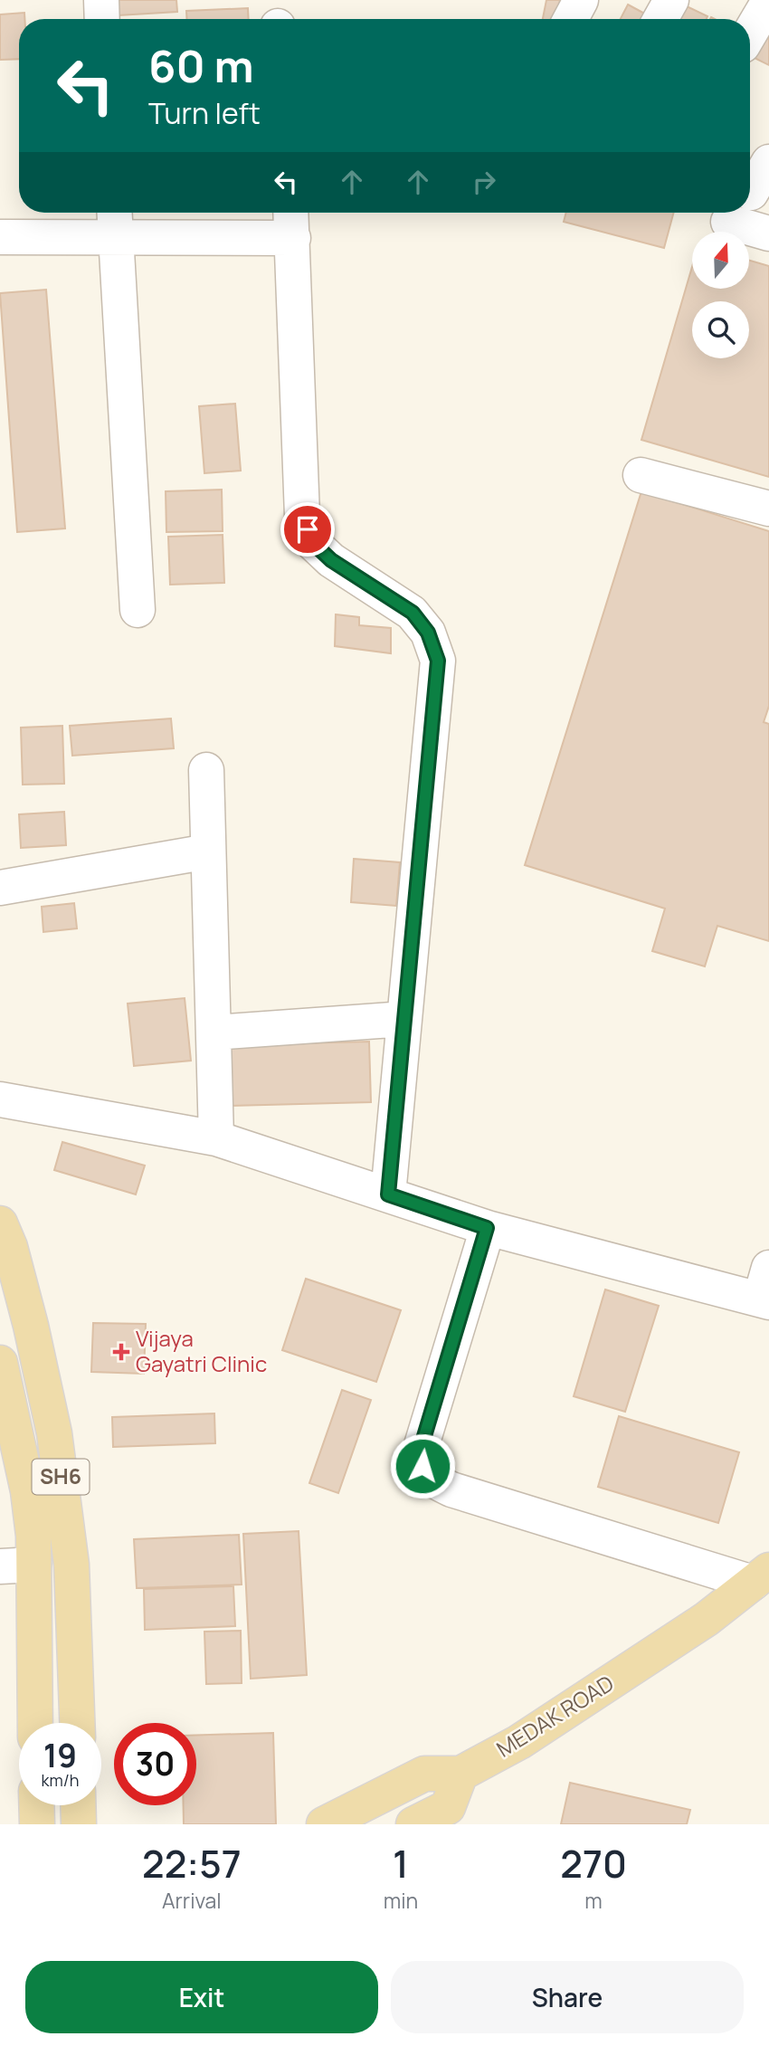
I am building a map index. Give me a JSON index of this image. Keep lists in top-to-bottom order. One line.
{"streets":{"main road":["SH6","MEDAK ROAD"]},"places":{"health":["Vijaya Gayatri Clinic"]},"north":"top","page":{"turn":["60 m","Turn left"],"speed":"19 km/h","limit":"30","eta":["22:57","Arrival","1","min","270","m"],"buttons":["Exit","Share"]}}
